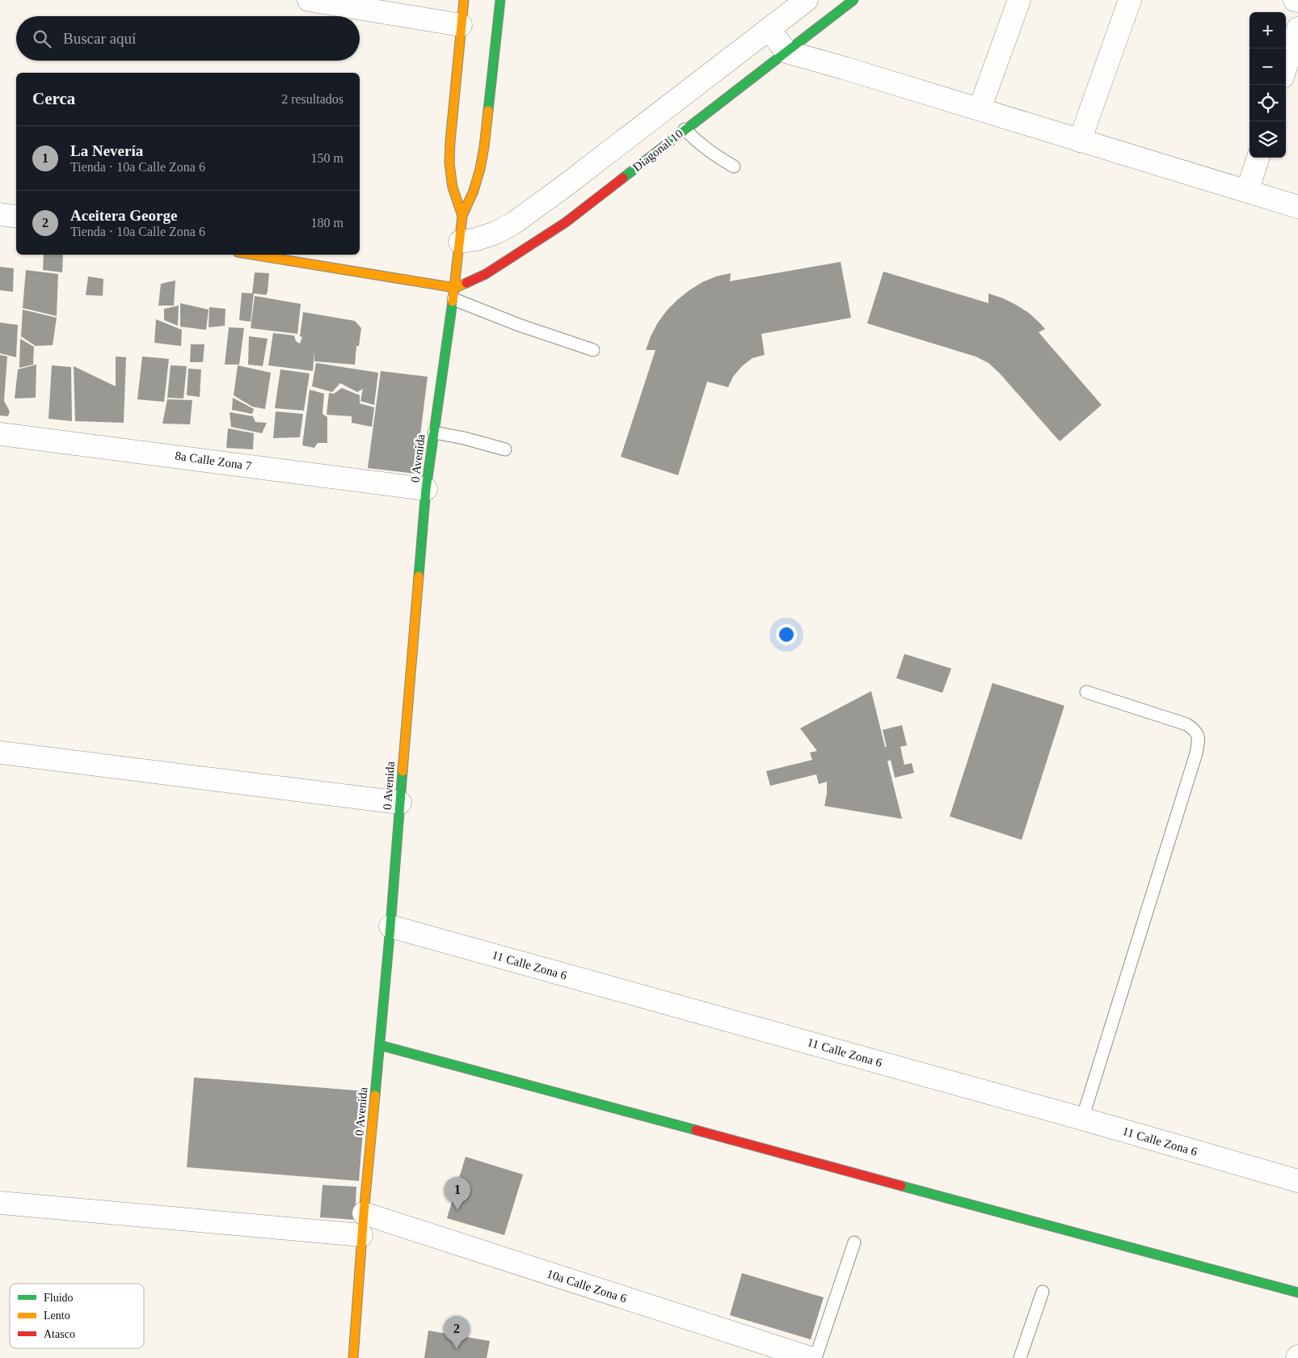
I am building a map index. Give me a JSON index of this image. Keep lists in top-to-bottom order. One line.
{"streets":{"street":["Diagonal 10","0 Avenida","8a Calle Zona 7","11 Calle Zona 6","10a Calle Zona 6"]},"crossings":[["Diagonal 10","0 Avenida"],["0 Avenida","8a Calle Zona 7"],["0 Avenida","11 Calle Zona 6"],["0 Avenida","10a Calle Zona 6"]],"legend":["Fluido","Lento","Atasco"],"page":{"map_buttons":["+","−"],"search":"Buscar aquí","heading":["Cerca","2 resultados"],"list":[{"mark":"1","name":"La Nevería","note":"Tienda · 10a Calle Zona 6","value":"150 m"},{"mark":"2","name":"Aceitera George","note":"Tienda · 10a Calle Zona 6","value":"180 m"}],"pins":["1","2"]}}
